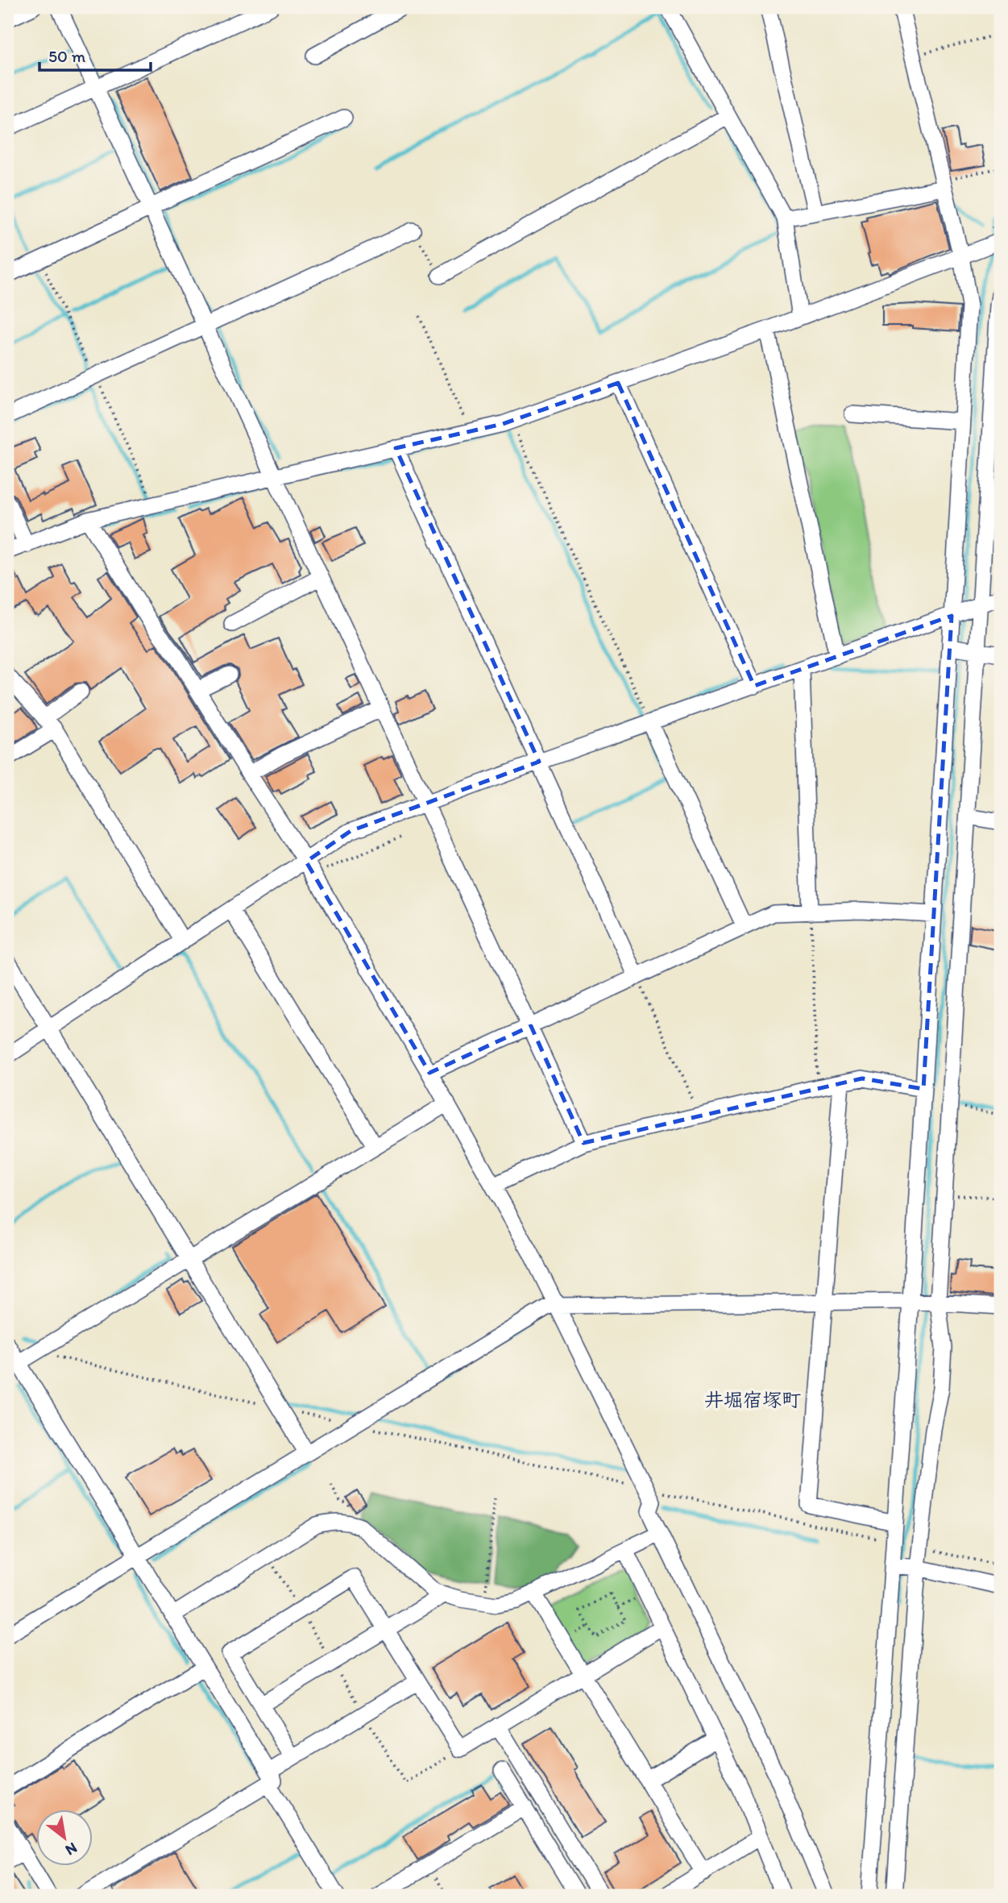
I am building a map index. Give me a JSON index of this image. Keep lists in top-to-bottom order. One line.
{"districts":["井堀宿塚町"],"scale_bar":"50 m","north":"bottom right"}
